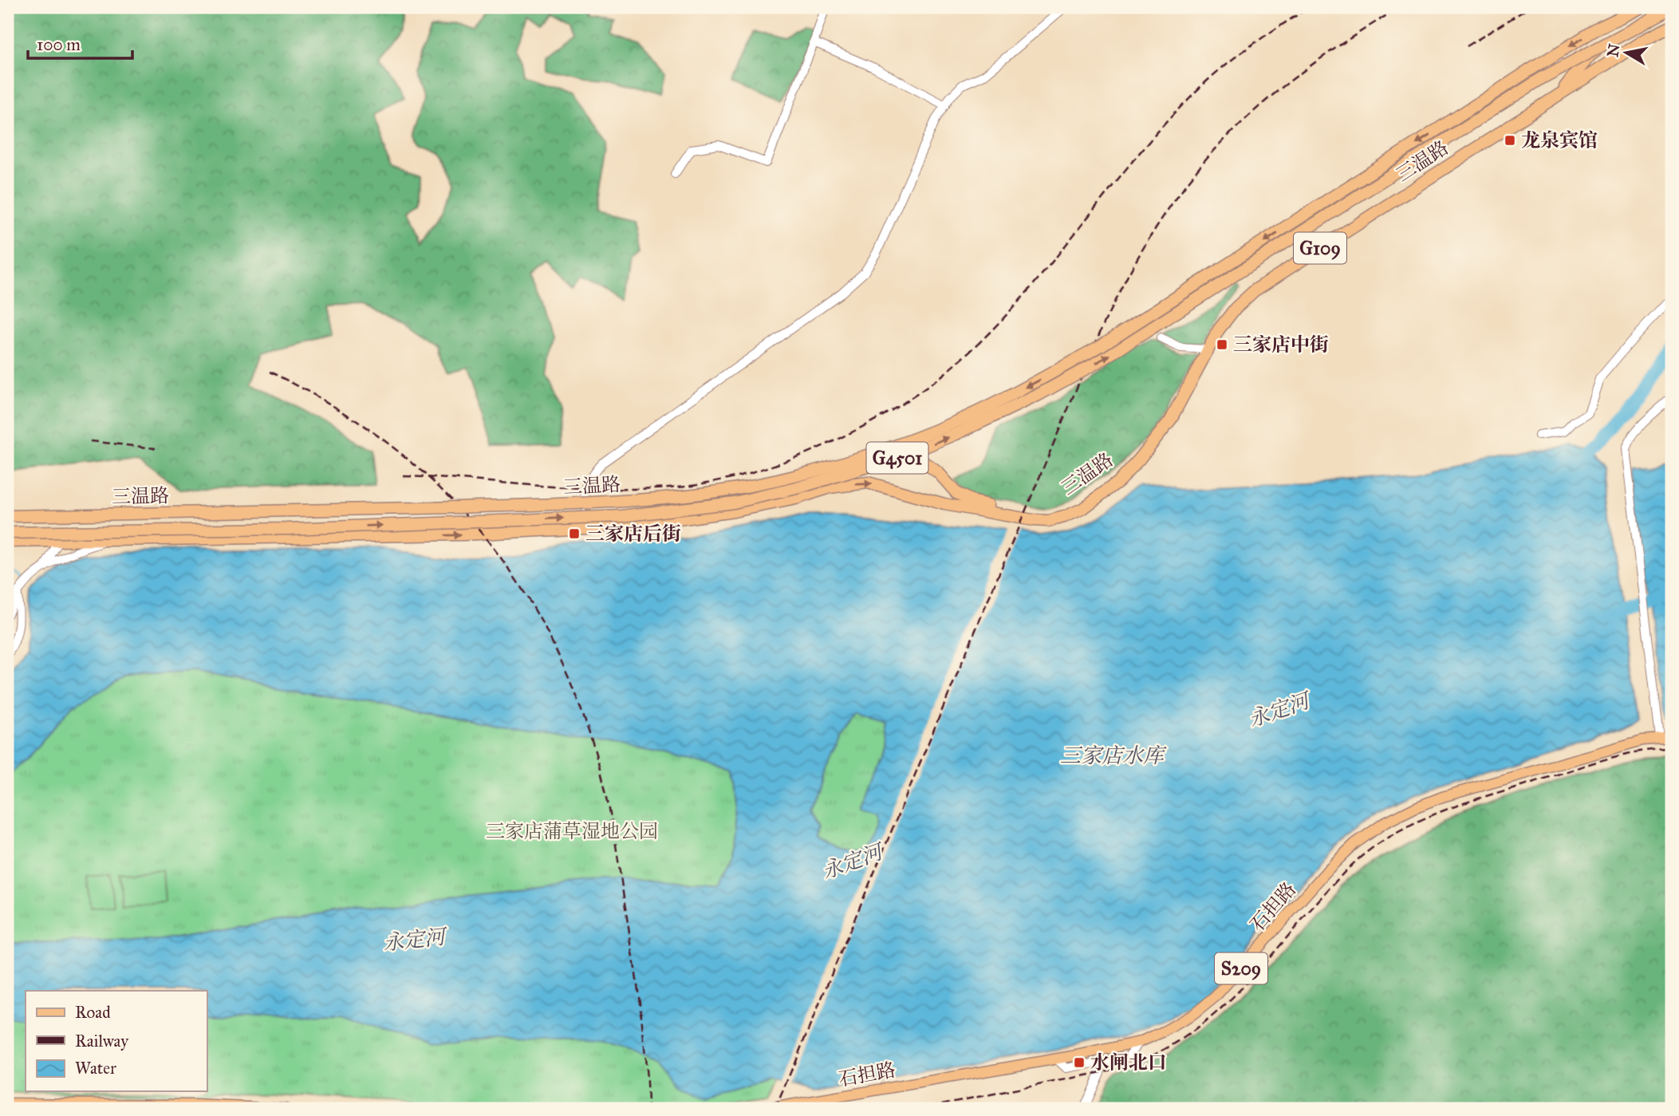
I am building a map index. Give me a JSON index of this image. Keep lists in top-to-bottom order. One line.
{"streets":{"highway":["三温路","G109","G4501"],"main road":["石担路","S209"]},"crossings":[["三温路","G4501"]],"water":["永定河","三家店水库"],"parks":["三家店蒲草湿地公园"],"places":{"transit":["龙泉宾馆","三家店中街","三家店后街","水闸北口"]},"legend":["Road","Railway","Water"],"scale_bar":"100 m","north":"left"}
